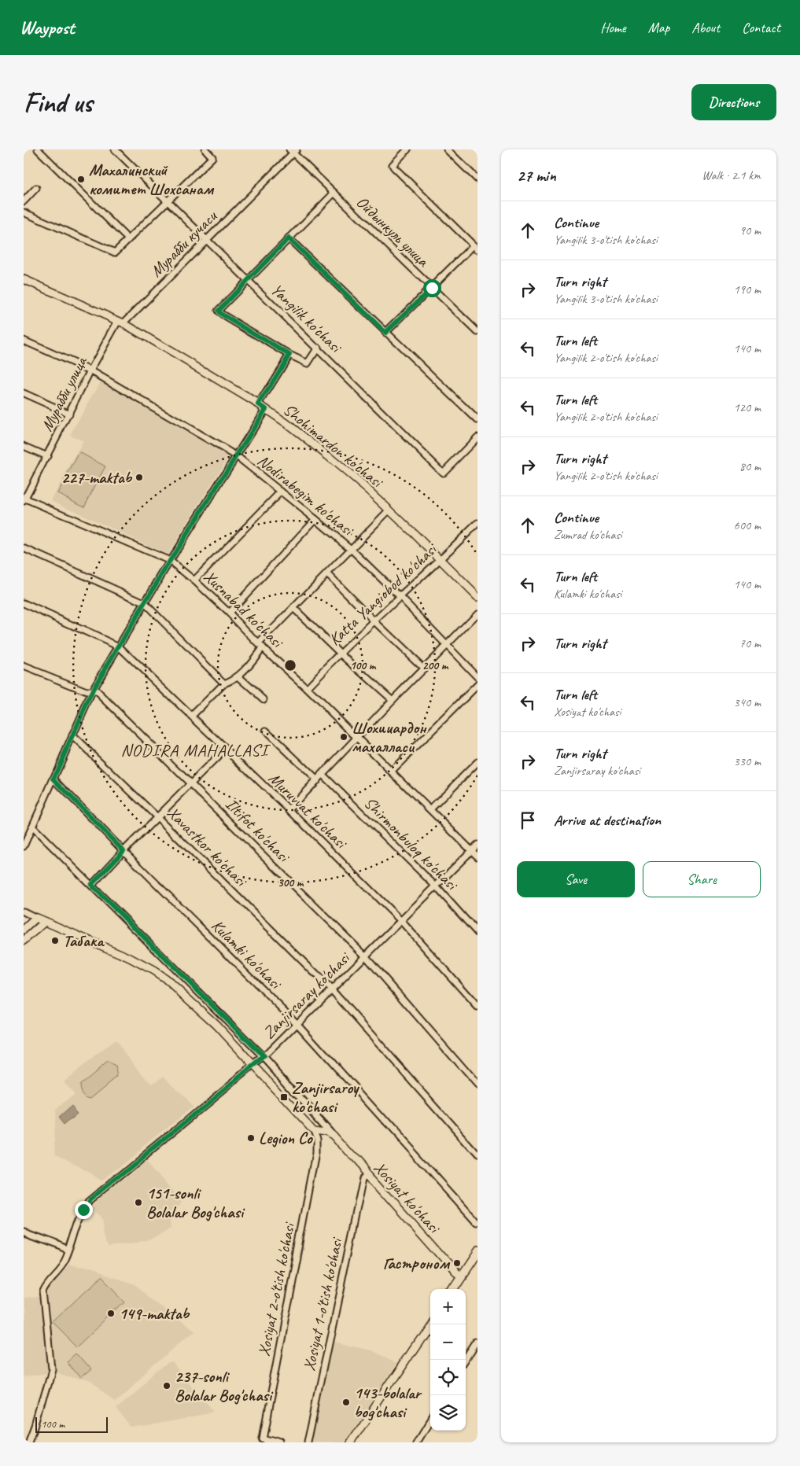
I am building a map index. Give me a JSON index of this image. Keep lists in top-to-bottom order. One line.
{"streets":{"main road":["Shohimardon ko'chasi","Xosiyat ko'chasi"],"street":["Ойдынкуль улица","Мурабби кучаси","Yangilik ko'chasi","Мурабби улица","Nodirabegim ko'chasi","Katta Yangiobod ko'chasi","Xusnabad ko'chasi","Muruvvat ko'chasi","Iltifot ko'chasi","Shirmonbuloq ko'chasi","Xavastkor ko'chasi","Kulamki ko'chasi","Zanjirsaray ko'chasi","Xosiyat 2-o'tish ko'chasi","Xosiyat 1-o'tish ko'chasi"]},"crossings":[["Ойдынкуль улица","Мурабби кучаси"],["Мурабби кучаси","Yangilik ko'chasi"],["Мурабби кучаси","Мурабби улица"],["Мурабби кучаси","Shohimardon ko'chasi"],["Мурабби улица","Shohimardon ko'chasi"],["Мурабби улица","Nodirabegim ko'chasi"],["Мурабби улица","Xusnabad ko'chasi"],["Shohimardon ko'chasi","Katta Yangiobod ko'chasi"],["Nodirabegim ko'chasi","Katta Yangiobod ko'chasi"],["Katta Yangiobod ko'chasi","Xusnabad ko'chasi"],["Xusnabad ko'chasi","Zanjirsaray ko'chasi"],["Muruvvat ko'chasi","Zanjirsaray ko'chasi"],["Iltifot ko'chasi","Zanjirsaray ko'chasi"],["Shirmonbuloq ko'chasi","Zanjirsaray ko'chasi"],["Xavastkor ko'chasi","Zanjirsaray ko'chasi"],["Kulamki ko'chasi","Zanjirsaray ko'chasi"],["Zanjirsaray ko'chasi","Xosiyat ko'chasi"],["Xosiyat ko'chasi","Xosiyat 1-o'tish ko'chasi"]],"districts":["NODIRA MAHALLASI"],"places":{"other":["Махалинский комитет Шохcанам","227-maktab","Шохииардон махалласи","Табака","Legion Co","151-sonli Bolalar Bog'chasi","Гастроном","149-maktab","237-sonli Bolalar Bog'chasi","143-bolalar bog'chasi"],"transit":["Zanjirsaroy ko'chasi"]},"scale_bar":"100 m","page":{"header":"Waypost","nav":["Home","Map","About","Contact"],"buttons":["Directions",["Save","Share"]],"title":"Find us","heading":["27 min","Walk · 2.1 km"],"list":[["Continue","Yangilik 3-o'tish ko'chasi","90 m"],["Turn right","Yangilik 3-o'tish ko'chasi","190 m"],["Turn left","Yangilik 2-o'tish ko'chasi","140 m"],["Turn left","Yangilik 2-o'tish ko'chasi","120 m"],["Turn right","Yangilik 2-o'tish ko'chasi","80 m"],["Continue","Zumrad ko'chasi","600 m"],["Turn left","Kulamki ko'chasi","140 m"],["Turn right","70 m"],["Turn left","Xosiyat ko'chasi","340 m"],["Turn right","Zanjirsaray ko'chasi","330 m"],"Arrive at destination"],"map_buttons":["+","−"],"scale":"100 m"},"rings":["100 m","200 m","300 m"]}
